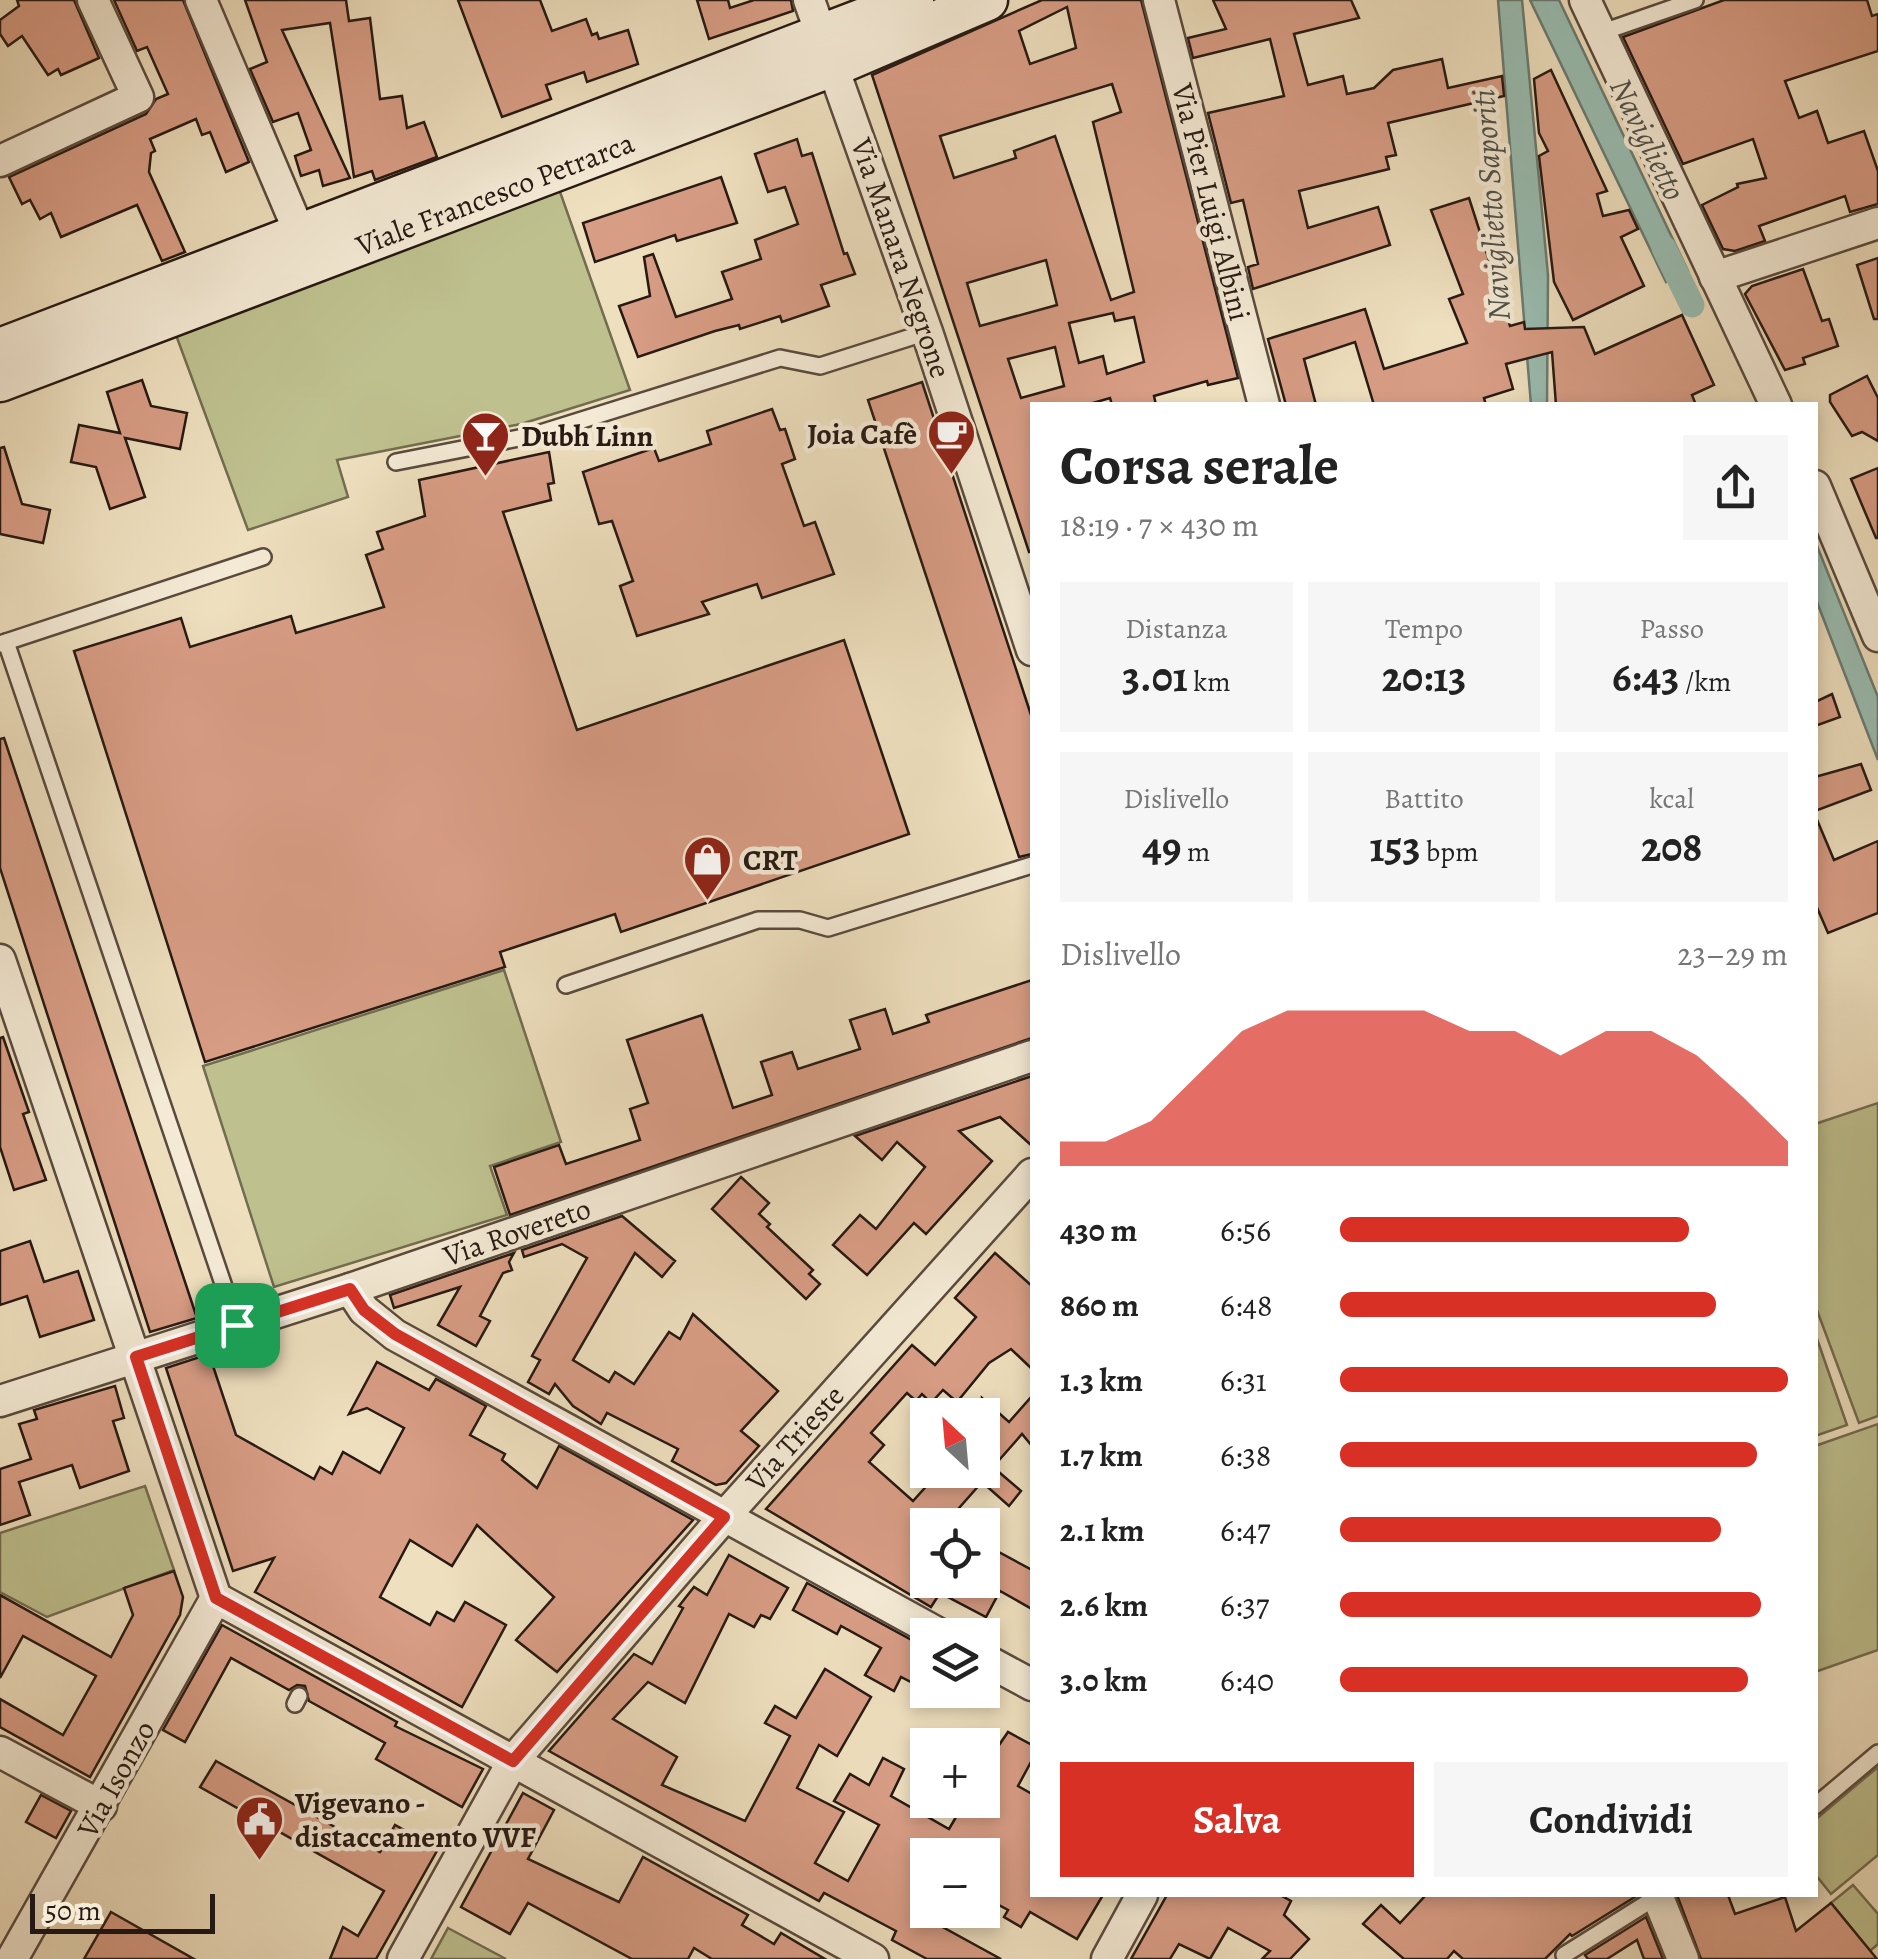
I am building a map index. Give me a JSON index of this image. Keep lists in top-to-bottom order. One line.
{"streets":{"main road":["Viale Francesco Petrarca"],"street":["Via Pier Luigi Albini","Via Manara Negrone","Via Rovereto","Via Trieste","Via Isonzo"]},"crossings":[["Viale Francesco Petrarca","Via Manara Negrone"]],"water":["Naviglietto","Naviglietto Saporiti"],"places":{"cafe":["Joia Cafè"],"bar":["Dubh Linn"],"shop":["CRT"],"public building":["Vigevano - distaccamento VVF"]},"scale_bar":"50 m","north":"top left","page":{"heading":["Corsa serale","18:19 · 7 × 430 m"],"stats":[["Distanza","3.01 km"],["Tempo","20:13"],["Passo","6:43 /km"],["Dislivello","49 m"],["Battito","153 bpm"],["kcal","208"]],"chart":["Dislivello","23–29 m"],"list":[{"name":"430 m","note":"6:56"},{"name":"860 m","note":"6:48"},{"name":"1.3 km","note":"6:31"},{"name":"1.7 km","note":"6:38"},{"name":"2.1 km","note":"6:47"},{"name":"2.6 km","note":"6:37"},{"name":"3.0 km","note":"6:40"}],"map_buttons":["+","−"],"buttons":["Salva","Condividi"],"scale":"50 m"}}
